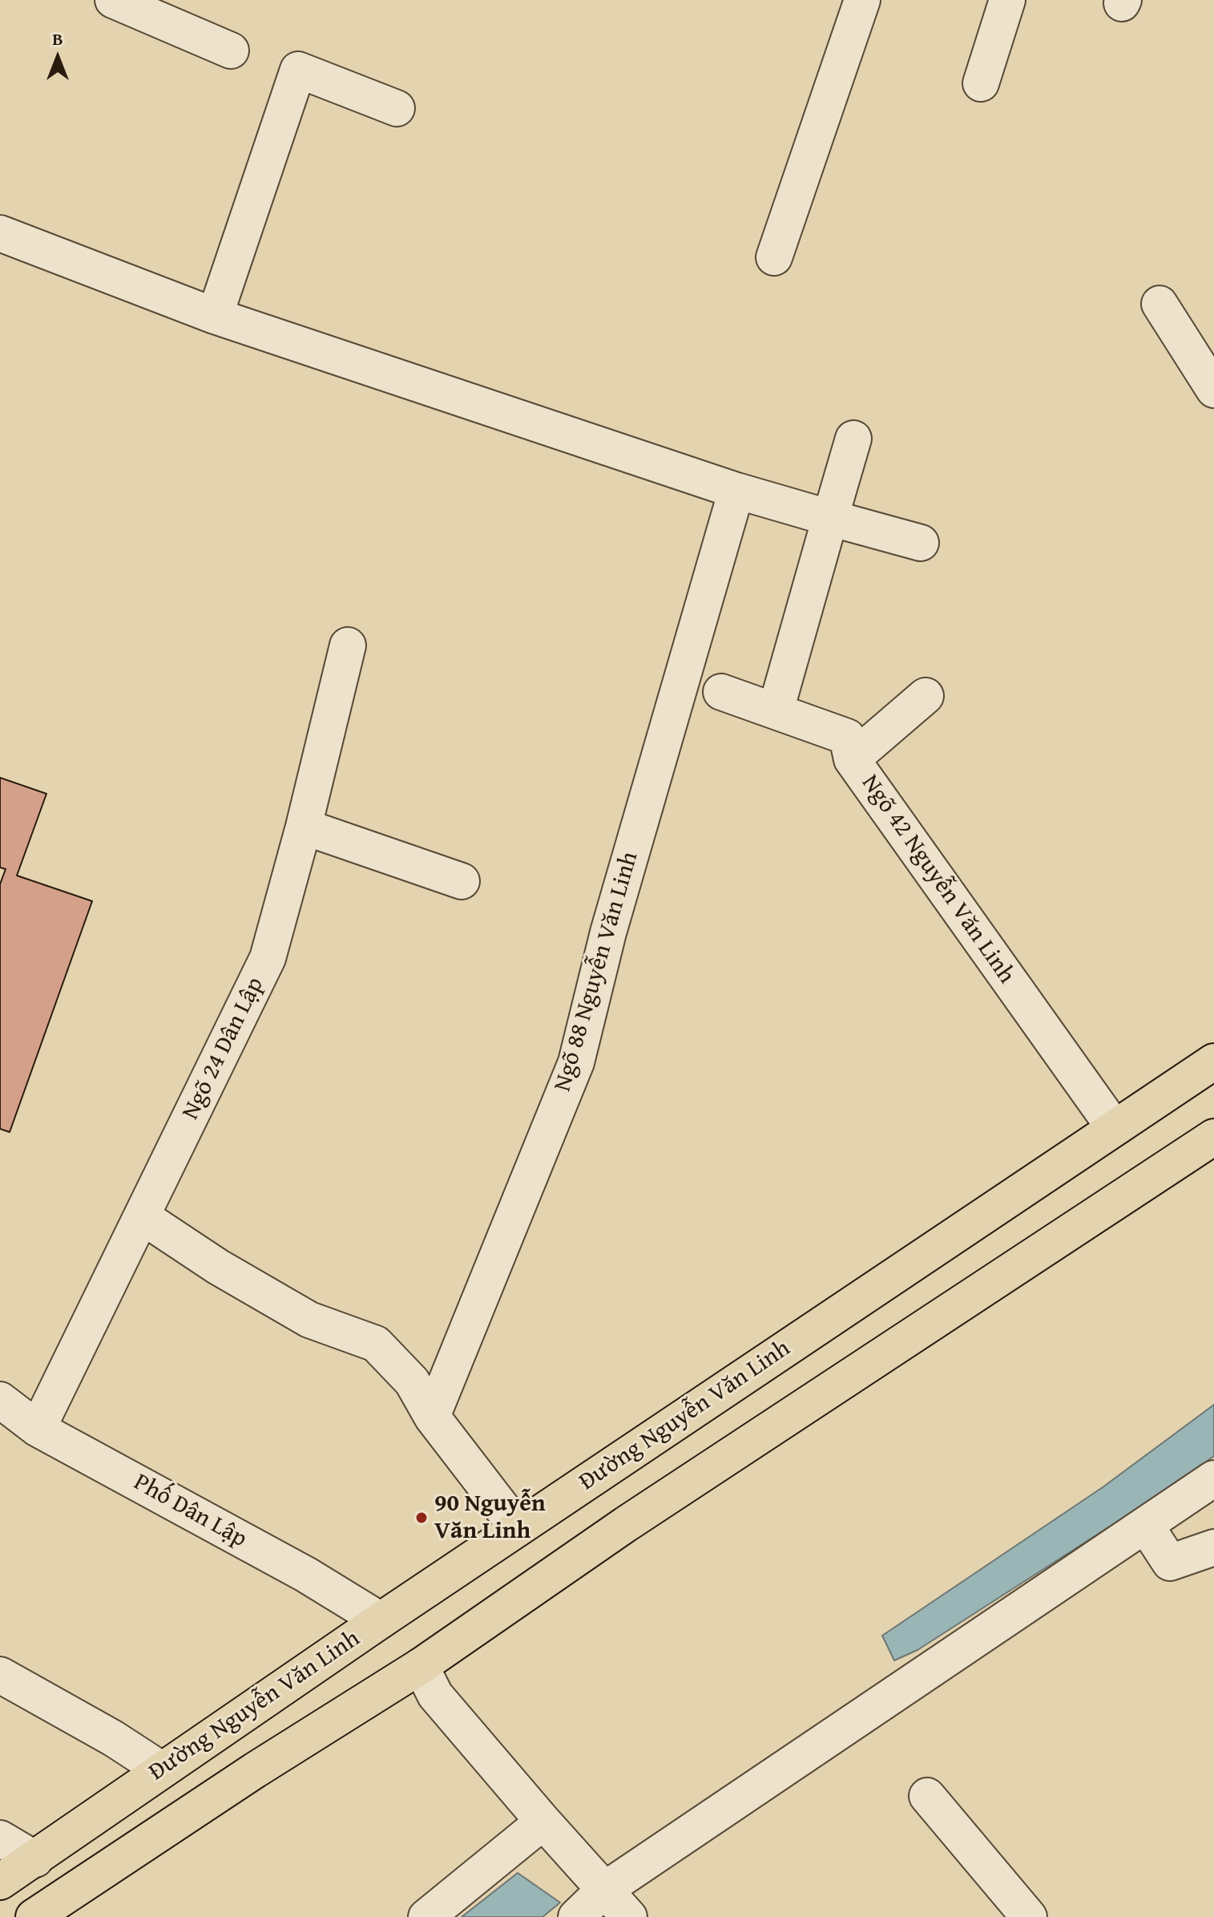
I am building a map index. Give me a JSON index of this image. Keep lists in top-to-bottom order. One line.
{"streets":{"highway":["Đường Nguyễn Văn Linh"],"street":["Ngõ 42 Nguyễn Văn Linh","Ngõ 88 Nguyễn Văn Linh","Ngõ 24 Dân Lập","Phố Dân Lập"]},"crossings":[["Ngõ 42 Nguyễn Văn Linh","Đường Nguyễn Văn Linh"],["Ngõ 24 Dân Lập","Phố Dân Lập"],["Đường Nguyễn Văn Linh","Phố Dân Lập"]],"places":["90 Nguyễn Văn Linh"],"north":"top"}
